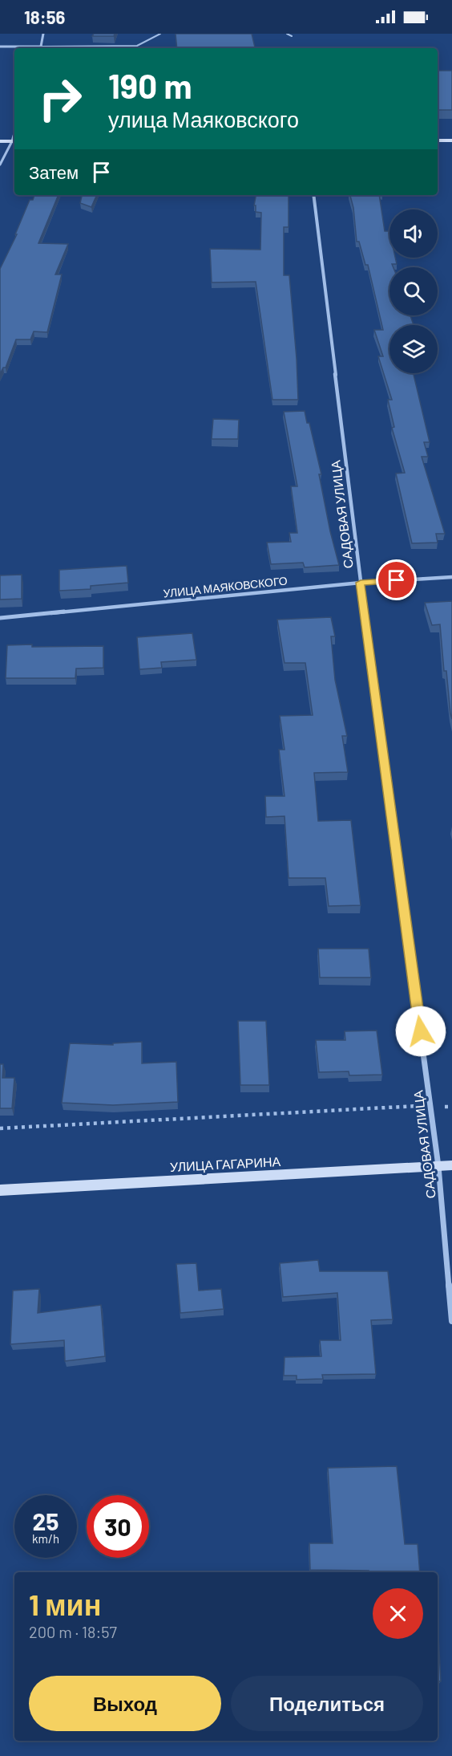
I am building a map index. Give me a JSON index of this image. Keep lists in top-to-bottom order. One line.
{"streets":{"main road":["УЛИЦА ГАГАРИНА"],"street":["САДОВАЯ УЛИЦА","УЛИЦА МАЯКОВСКОГО"]},"crossings":[["САДОВАЯ УЛИЦА","УЛИЦА МАЯКОВСКОГО"],["САДОВАЯ УЛИЦА","УЛИЦА ГАГАРИНА"]],"page":{"status":"18:56","turn":["190 m","улица Маяковского"],"then":"Затем","speed":"25 km/h","limit":"30","heading":["1 мин","200 m · 18:57"],"buttons":["Выход","Поделиться"]}}
